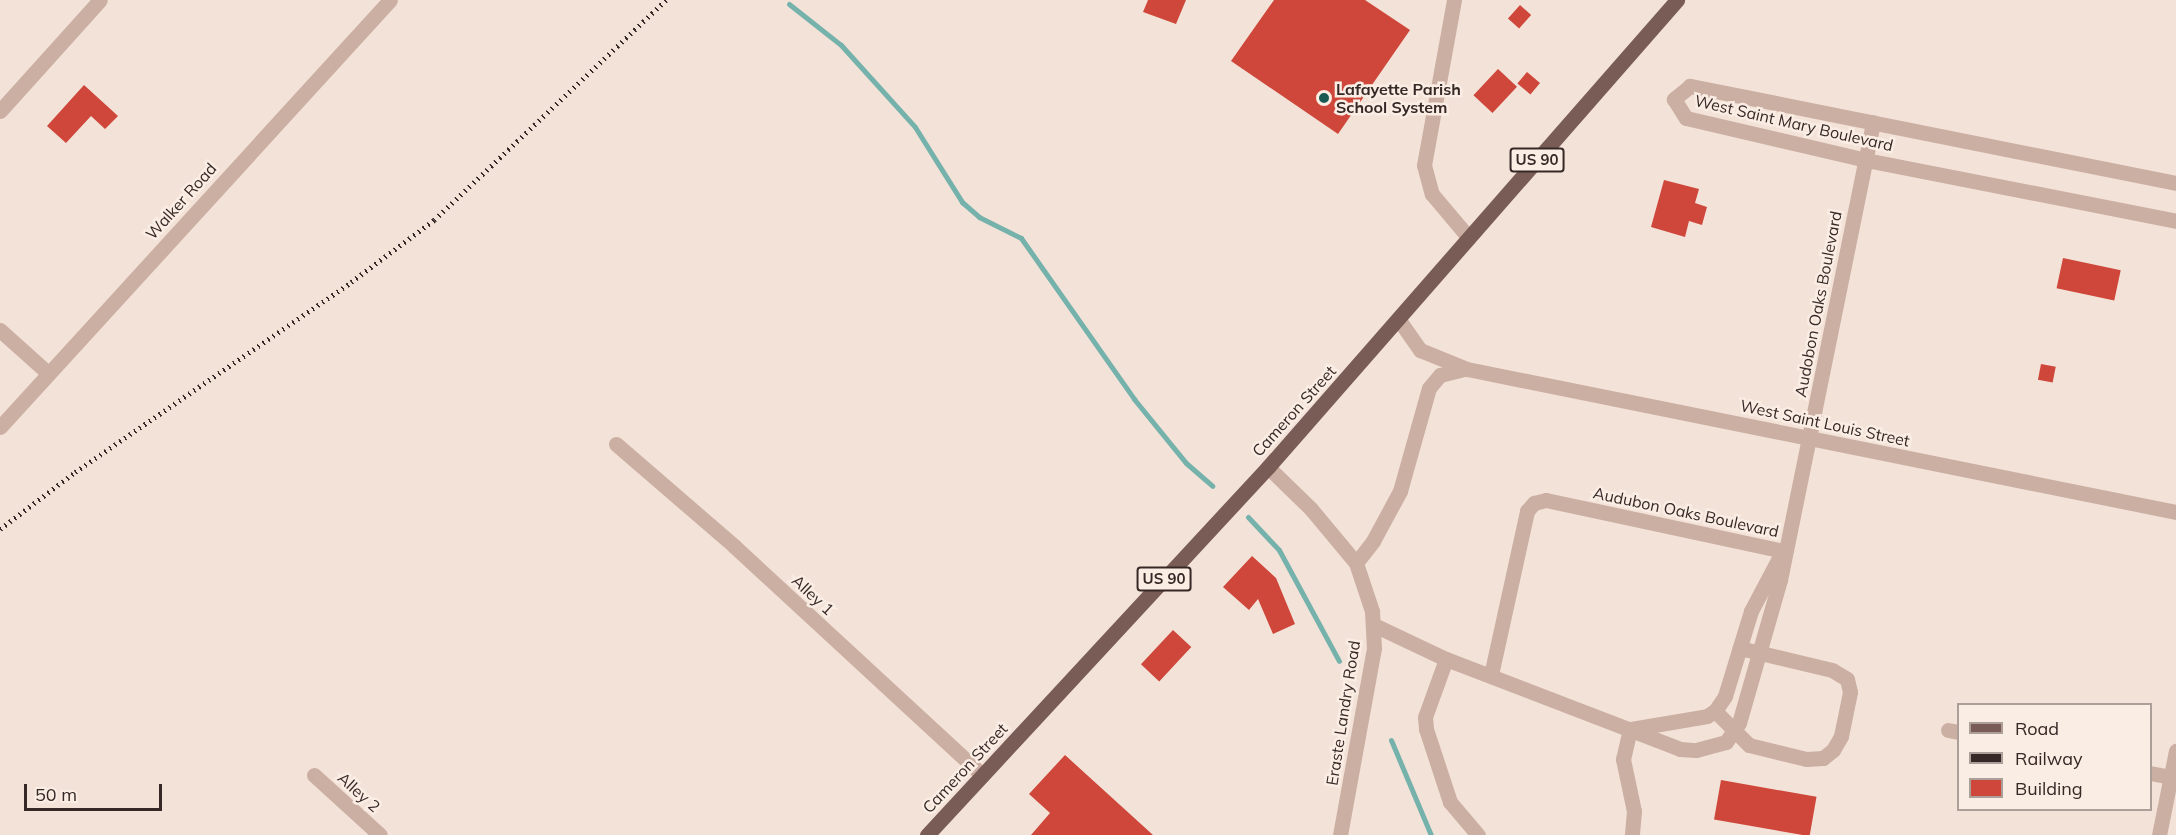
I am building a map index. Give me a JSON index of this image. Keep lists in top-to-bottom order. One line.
{"streets":{"main road":["US 90","Cameron Street"],"street":["West Saint Mary Boulevard","Walker Road","Audobon Oaks Boulevard","West Saint Louis Street","Audubon Oaks Boulevard","Alley 1","Eraste Landry Road","Alley 2"]},"crossings":[["West Saint Mary Boulevard","Audobon Oaks Boulevard"],["Audobon Oaks Boulevard","West Saint Louis Street"],["Audobon Oaks Boulevard","Audubon Oaks Boulevard"],["Cameron Street","Alley 1"],["Cameron Street","Eraste Landry Road"]],"places":["Lafayette Parish School System"],"legend":["Road","Railway","Building"],"scale_bar":"50 m"}
